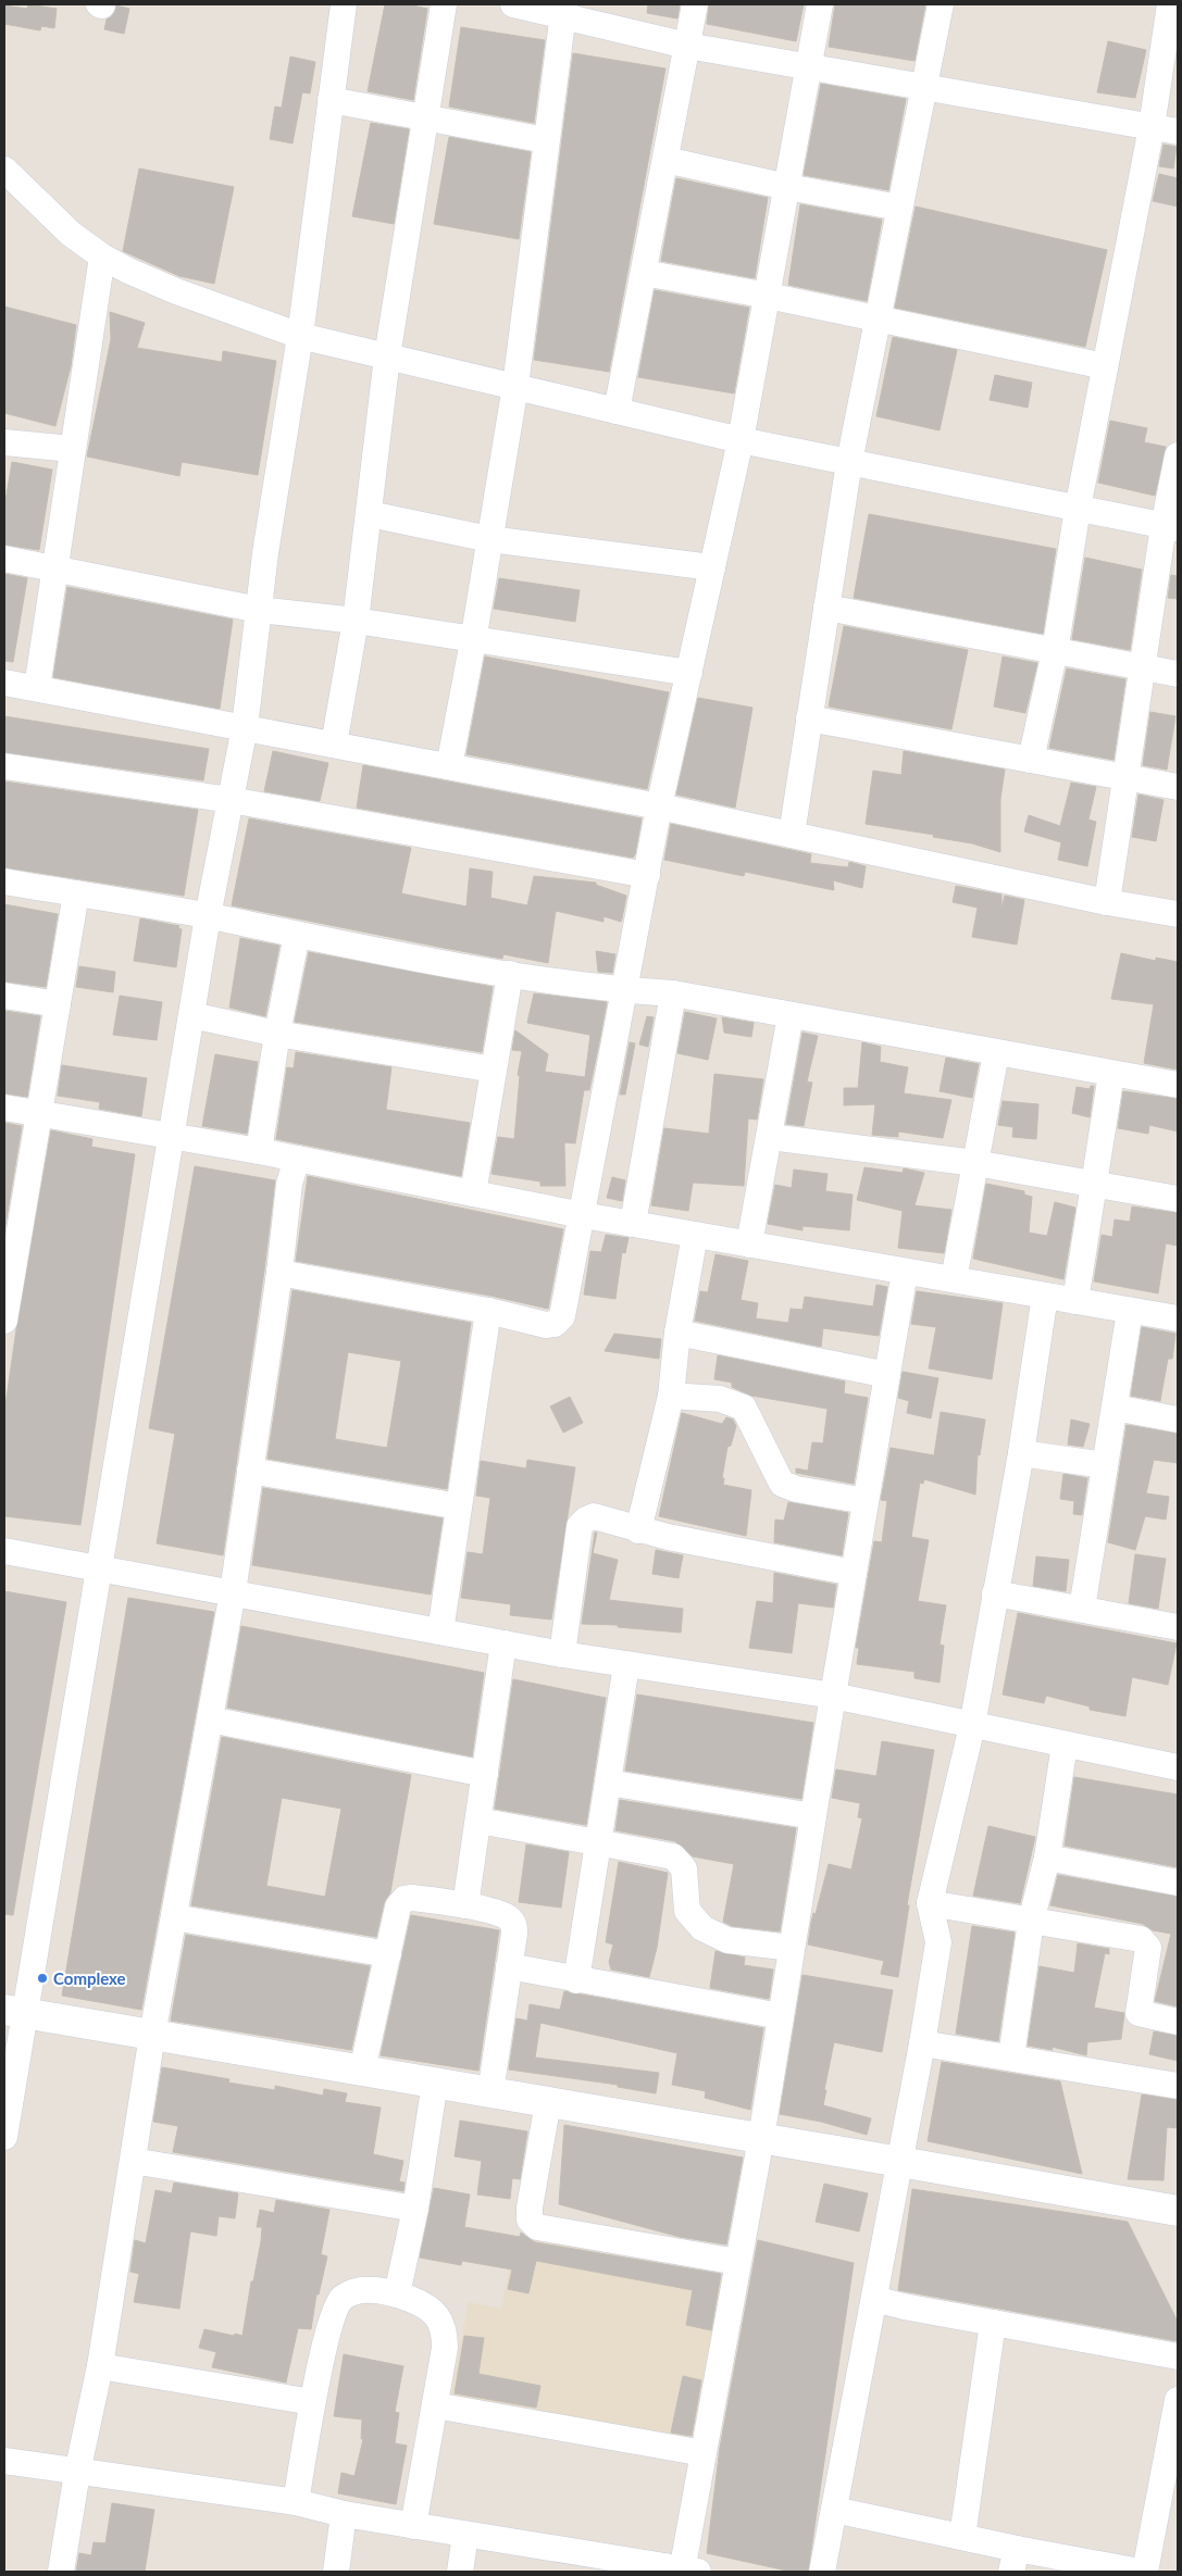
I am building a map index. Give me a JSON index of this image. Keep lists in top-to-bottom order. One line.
{"places":["Complexe"]}
